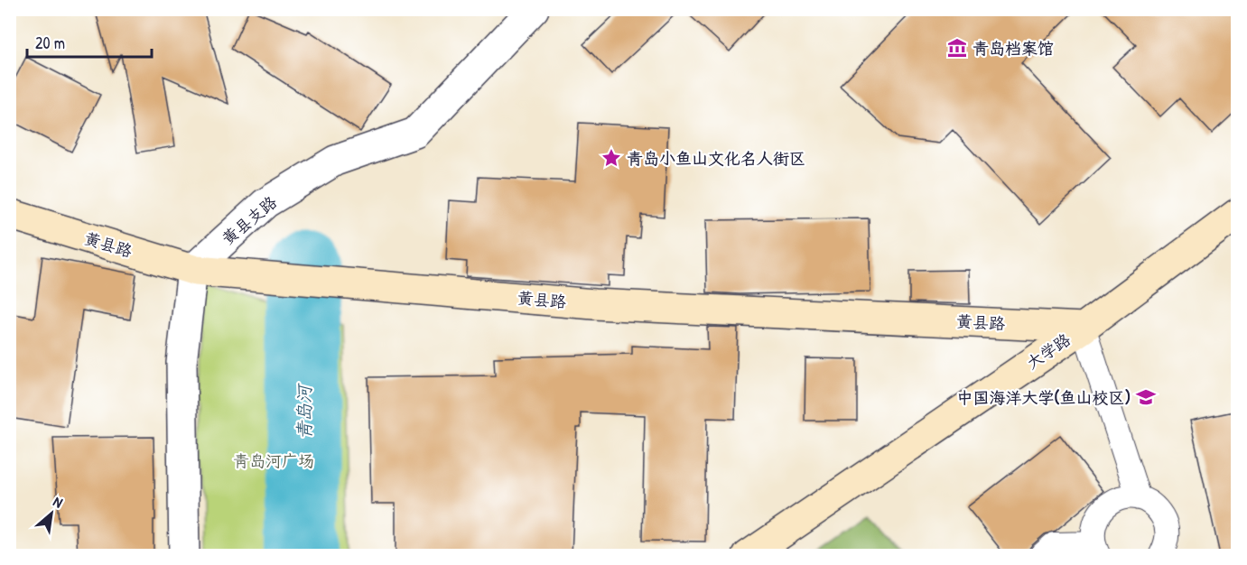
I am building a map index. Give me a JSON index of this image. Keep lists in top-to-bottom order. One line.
{"streets":{"street":["黄县支路","黄县路","大学路"]},"crossings":[["黄县支路","黄县路"],["黄县路","大学路"]],"water":["青岛河"],"parks":["青岛河广场"],"places":{"museum":["青岛档案馆"],"place":["青岛小鱼山文化名人街区"],"school or university":["中国海洋大学(鱼山校区)"]},"scale_bar":"20 m","north":"top right"}
